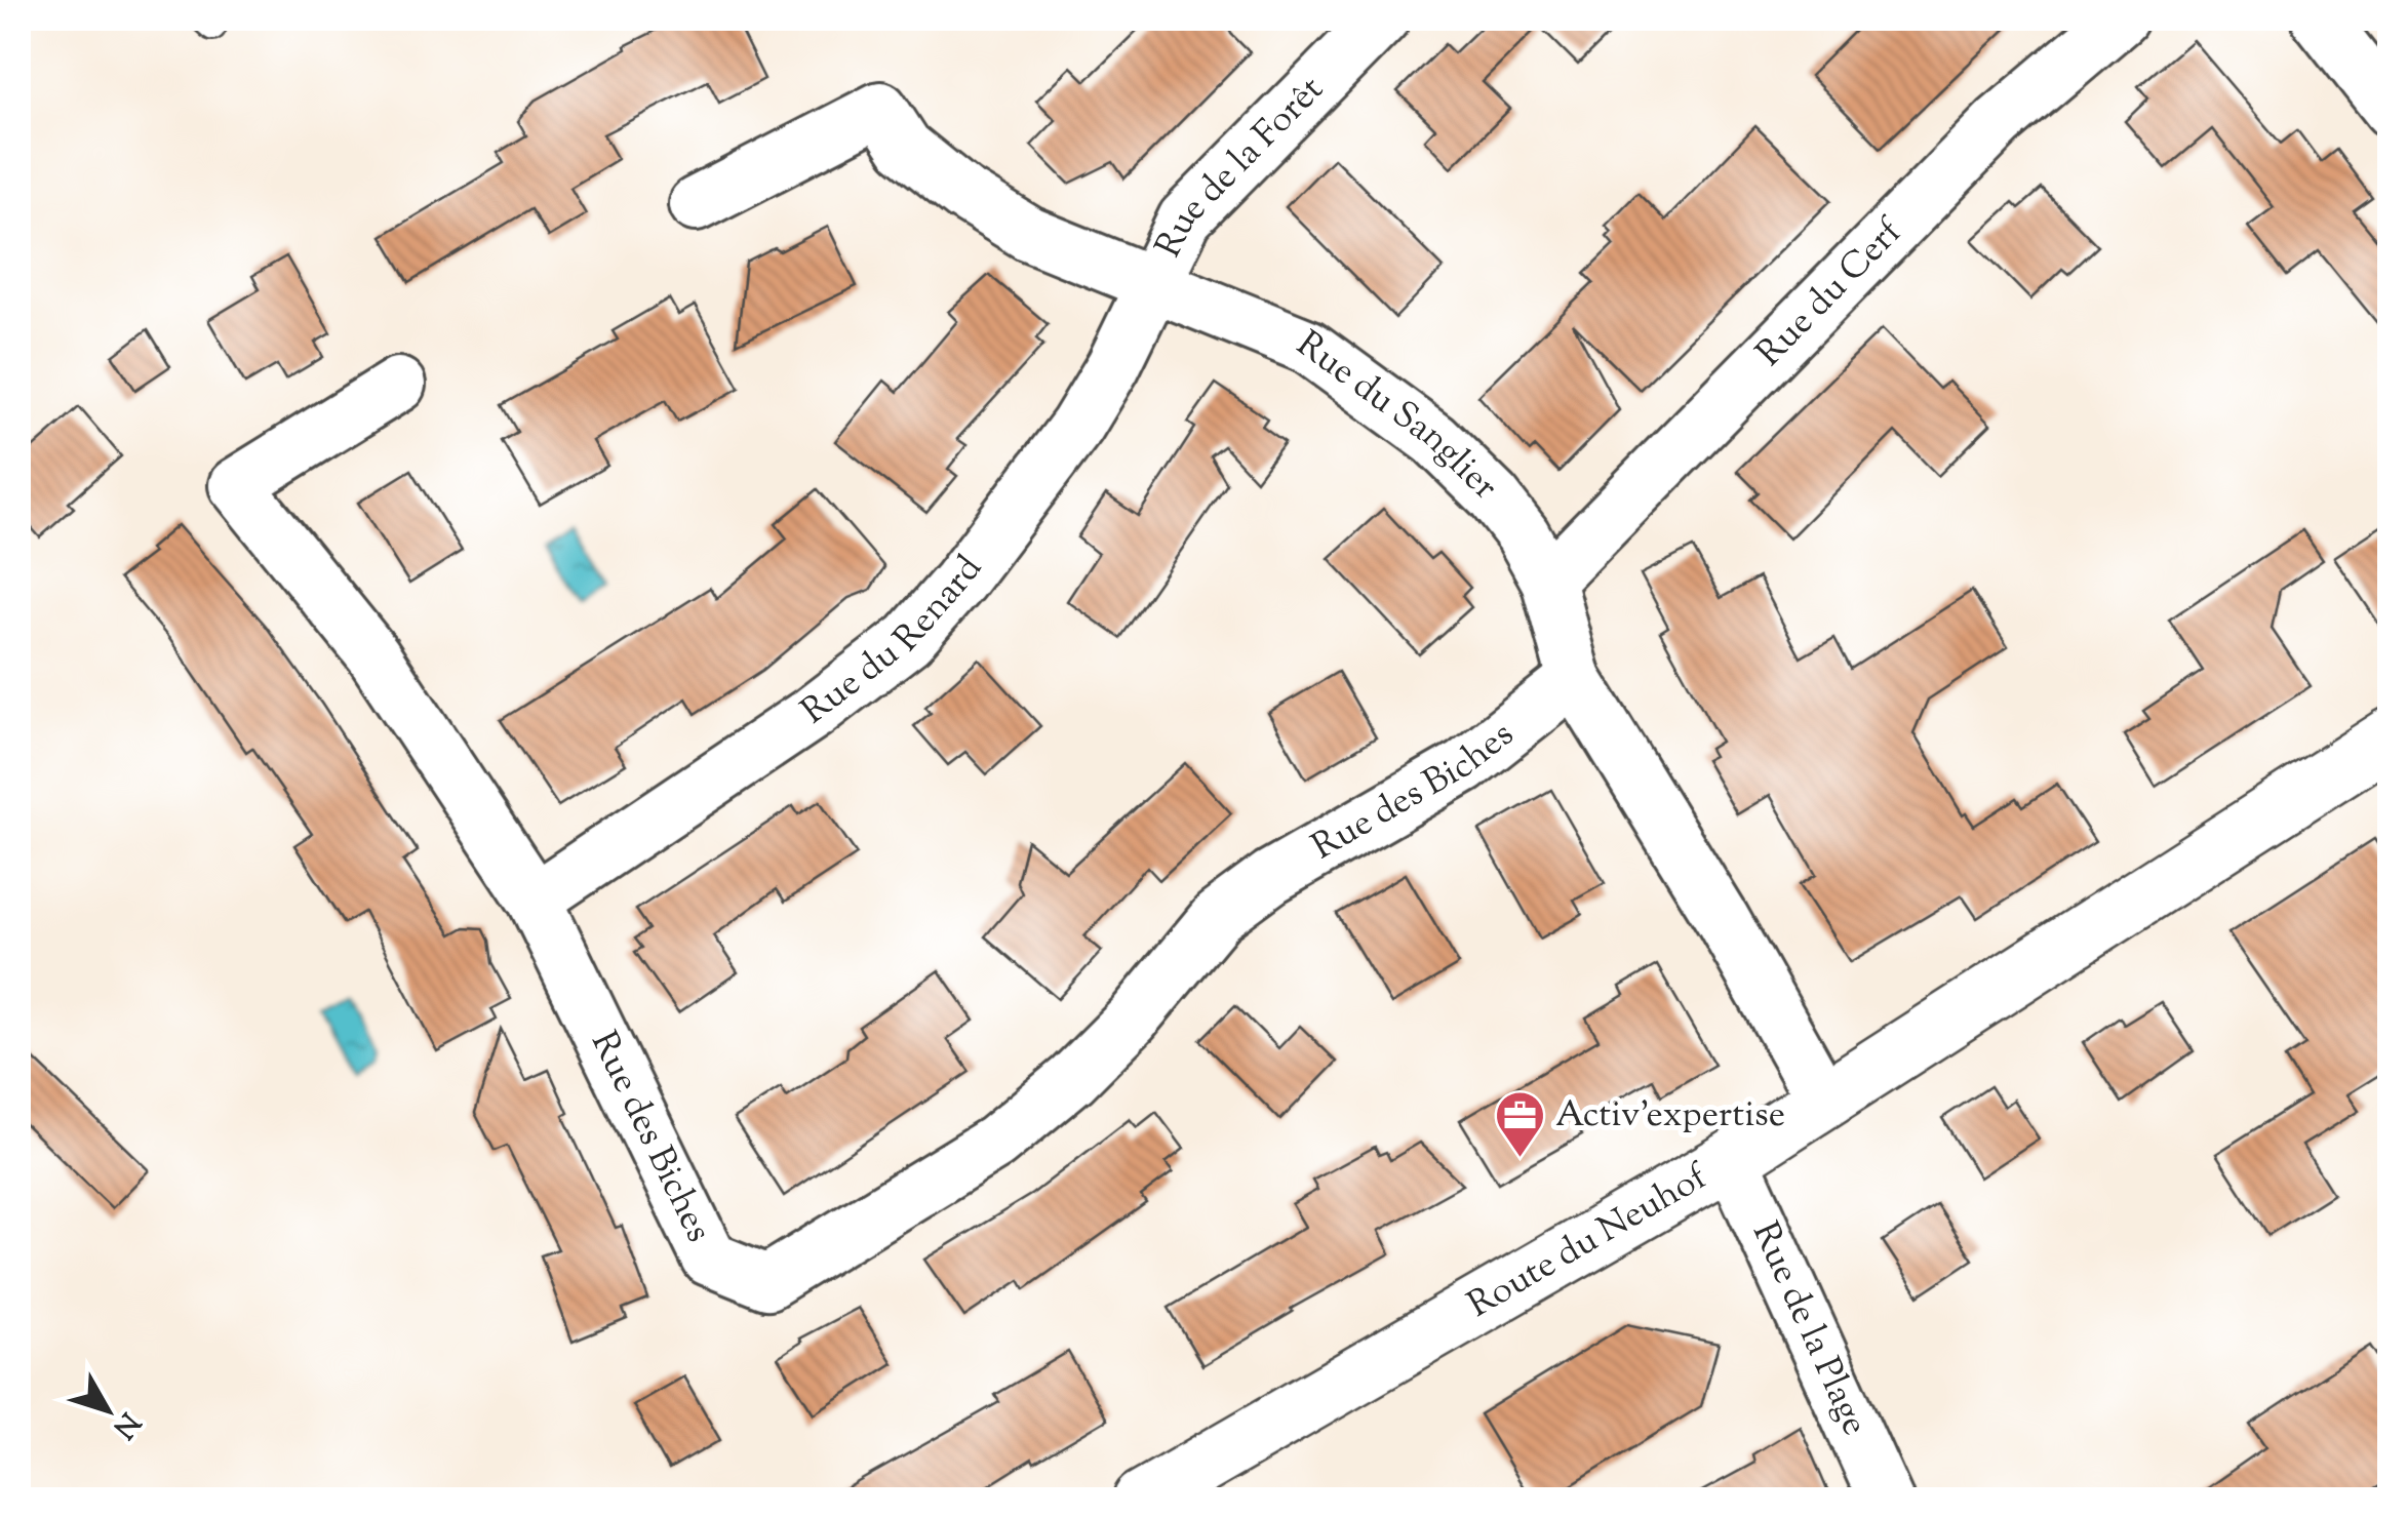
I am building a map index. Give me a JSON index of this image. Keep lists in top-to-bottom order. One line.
{"streets":{"street":["Rue de la Forêt","Rue du Cerf","Rue du Sanglier","Rue du Renard","Rue des Biches","Route du Neuhof","Rue de la Plage"]},"crossings":[["Rue de la Forêt","Rue du Sanglier"],["Rue de la Forêt","Rue du Renard"],["Rue du Cerf","Rue du Sanglier"],["Rue du Sanglier","Rue du Renard"],["Rue du Sanglier","Rue des Biches"],["Rue du Sanglier","Route du Neuhof"],["Rue du Renard","Rue des Biches"],["Route du Neuhof","Rue de la Plage"]],"places":{"office":["Activ'expertise"]},"north":"bottom right"}
